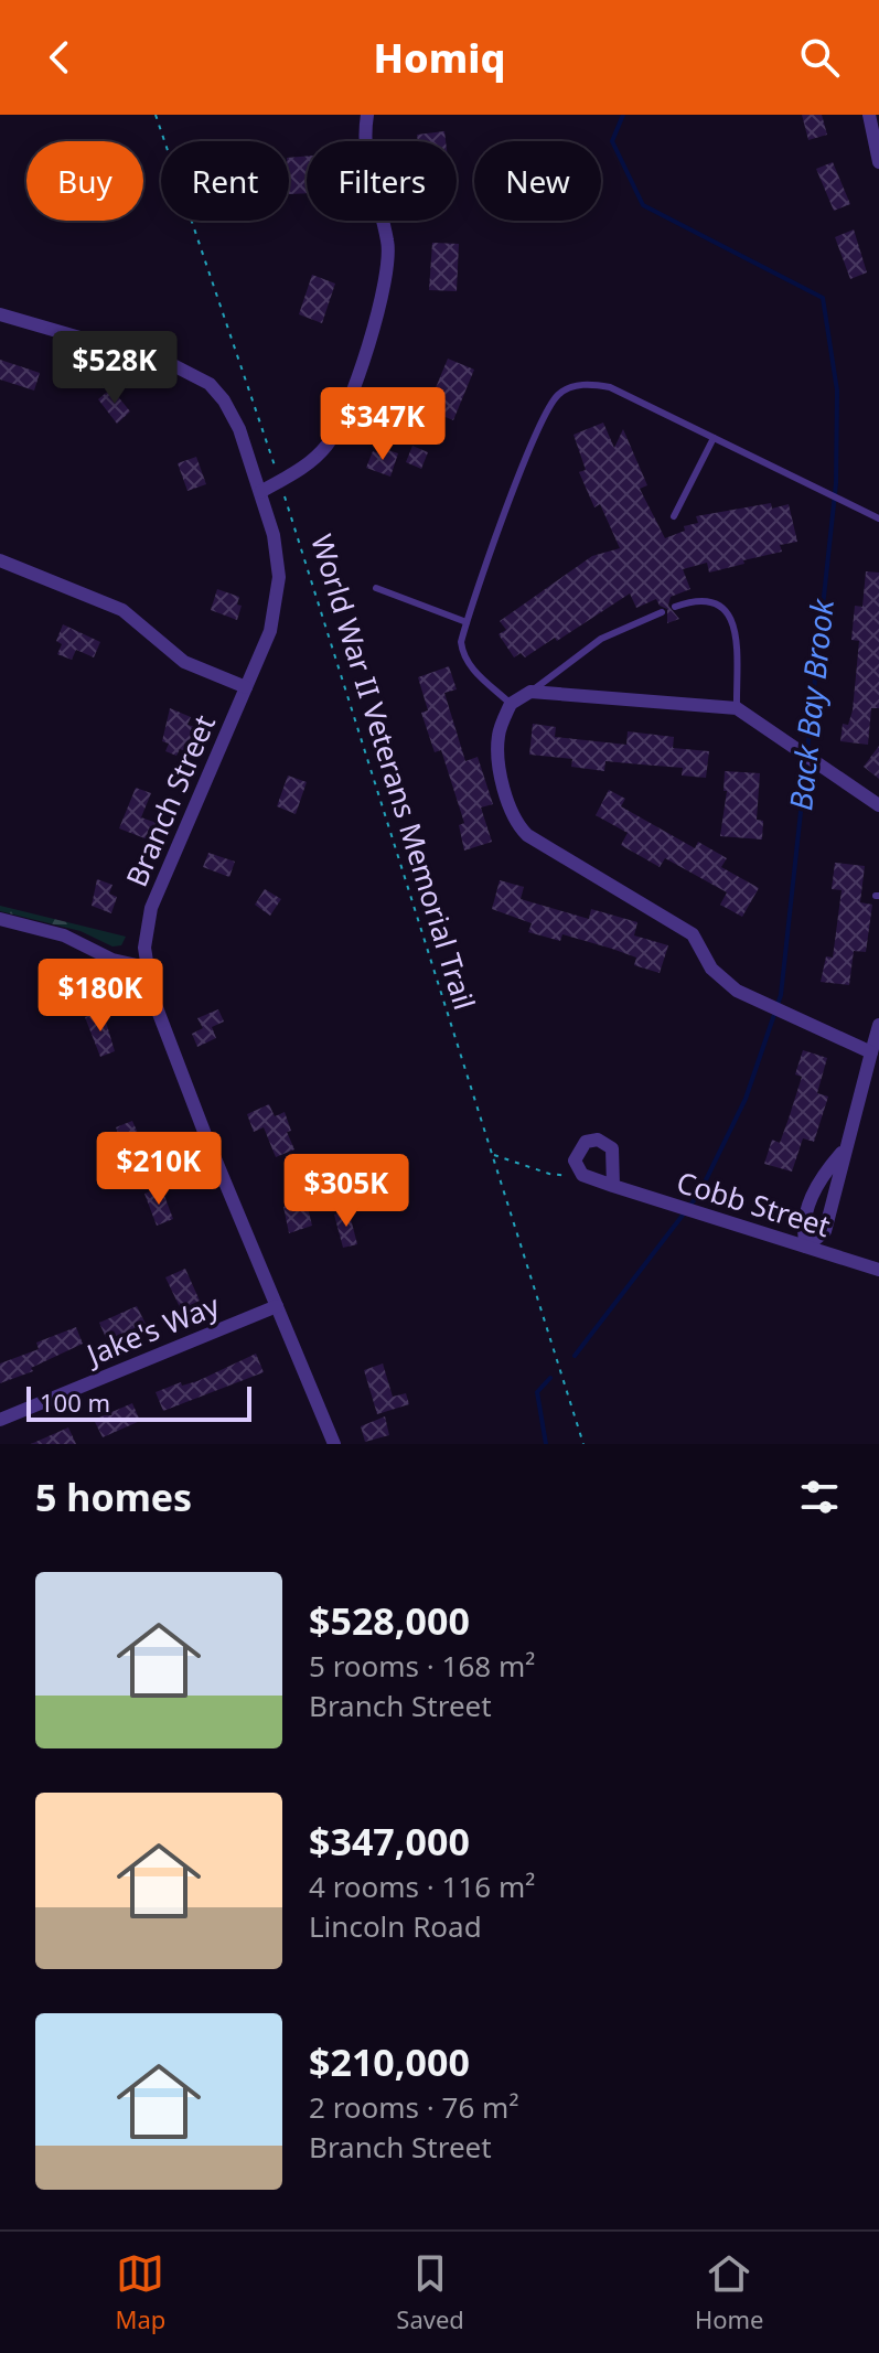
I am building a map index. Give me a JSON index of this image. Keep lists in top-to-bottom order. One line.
{"streets":{"street":["Branch Street","Cobb Street","Jake's Way"],"path":["World War II Veterans Memorial Trail"]},"crossings":[["Branch Street","Jake's Way"]],"water":["Back Bay Brook"],"scale_bar":"100 m","page":{"header":"Homiq","chip":["Buy","Rent","Filters","New"],"price":["$528K","$347K","$180K","$210K","$305K"],"scale":"100 m","heading":"5 homes","list":[{"name":"$528,000","note":"5 rooms · 168 m² · Branch Street"},{"name":"$347,000","note":"4 rooms · 116 m² · Lincoln Road"},{"name":"$210,000","note":"2 rooms · 76 m² · Branch Street"}],"tabs":["Map","Saved","Home"]}}
